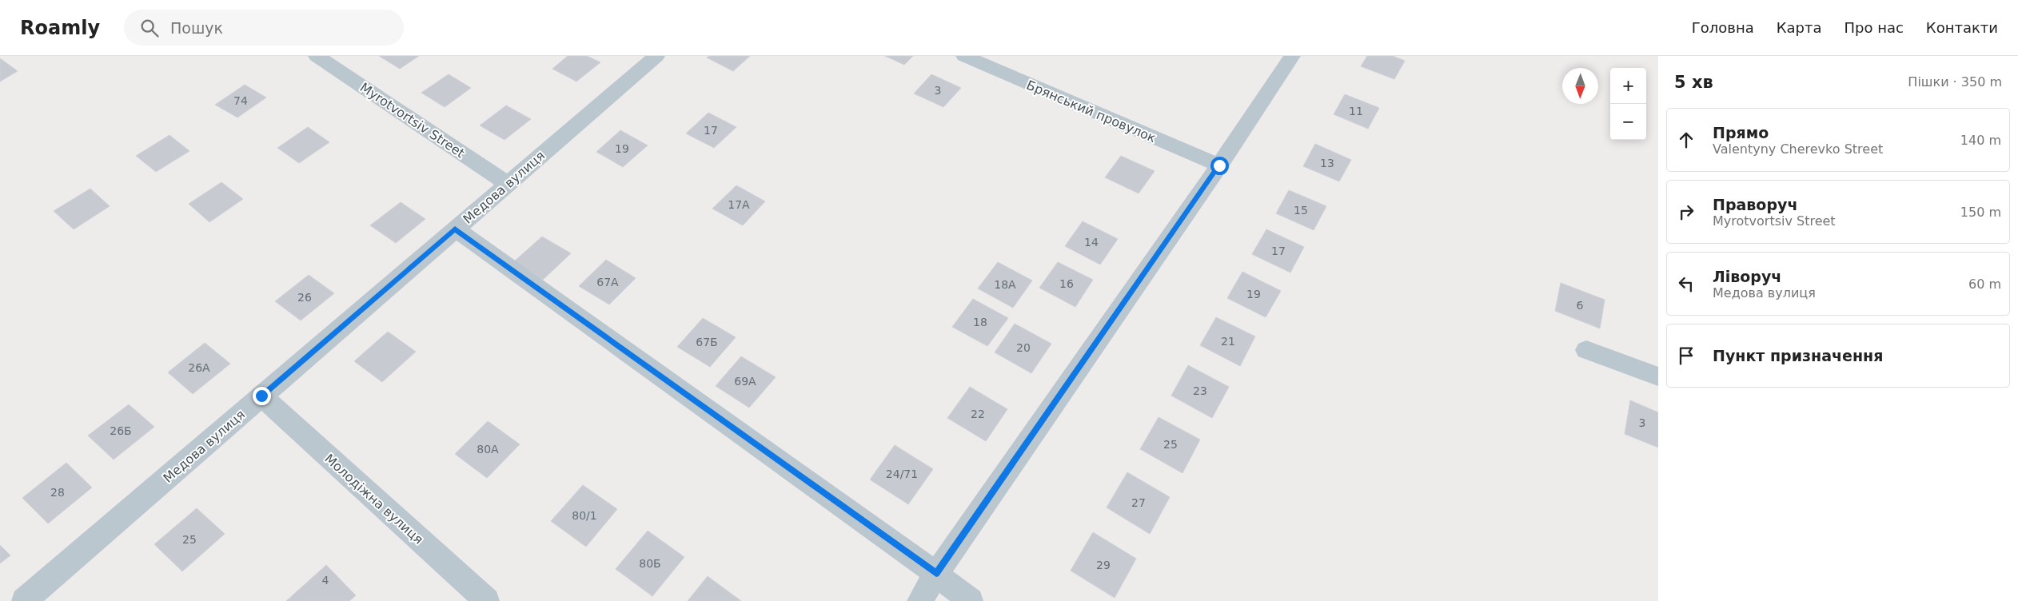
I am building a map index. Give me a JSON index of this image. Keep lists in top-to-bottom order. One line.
{"streets":{"street":["Брянський провулок","Myrotvortsiv Street","Медова вулиця","Молодіжна вулиця"]},"crossings":[["Myrotvortsiv Street","Медова вулиця"],["Медова вулиця","Молодіжна вулиця"]],"house_numbers":["3","74","11","17","19","13","17А","15","14","17","67А","16","18А","19","26","6","18","21","67Б","20","26А","69А","23","22","3","26Б","25","80А","24/71","28","27","80/1","25","80Б","29","4"],"north":"bottom","page":{"header":"Roamly","search":"Пошук","nav":["Головна","Карта","Про нас","Контакти"],"heading":["5 хв","Пішки · 350 m"],"map_buttons":["+","−"],"list":[["Прямо","Valentyny Cherevko Street","140 m"],["Праворуч","Myrotvortsiv Street","150 m"],["Ліворуч","Медова вулиця","60 m"],"Пункт призначення"]}}
